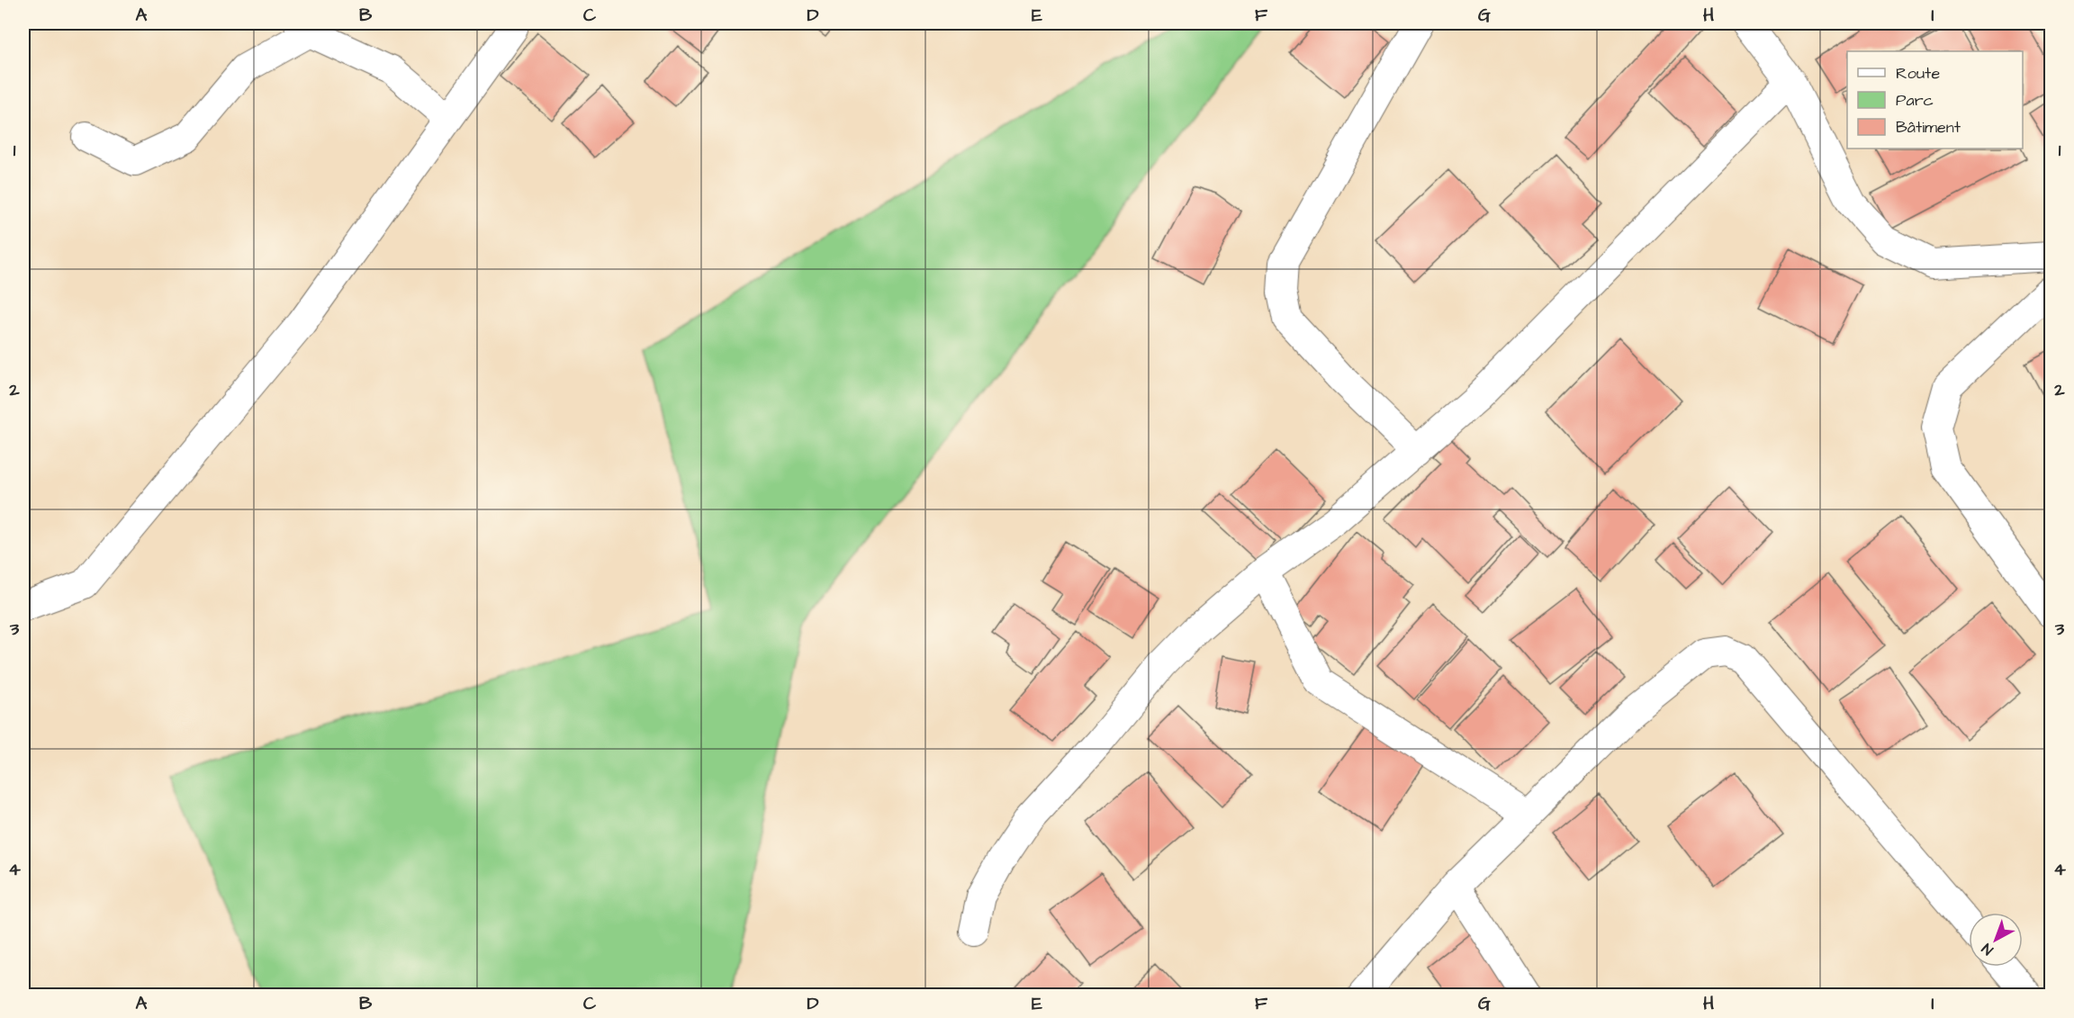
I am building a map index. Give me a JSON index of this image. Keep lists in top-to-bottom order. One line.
{"legend":["Route","Parc","Bâtiment"],"north":"bottom left","grid":{"columns":["A","B","C","D","E","F","G","H","I"],"rows":["1","2","3","4"]}}
